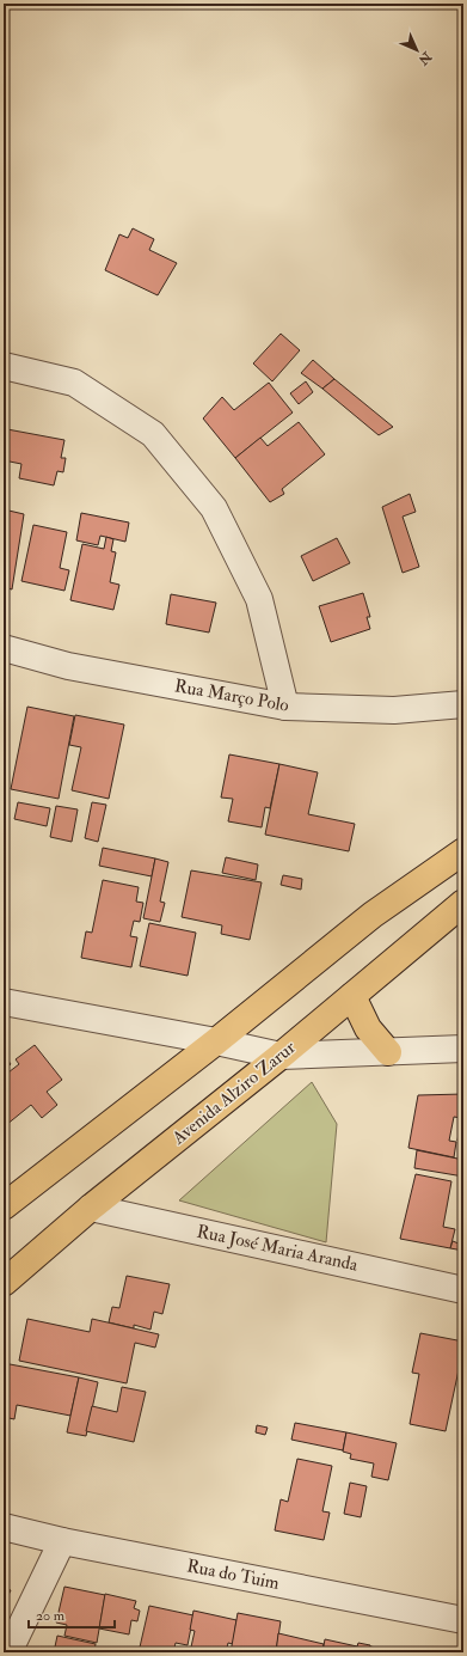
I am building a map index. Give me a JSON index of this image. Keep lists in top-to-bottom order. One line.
{"streets":{"main road":["Avenida Alziro Zarur"],"street":["Rua Março Polo","Rua José Maria Aranda","Rua do Tuim"]},"crossings":[["Avenida Alziro Zarur","Rua José Maria Aranda"]],"scale_bar":"20 m","north":"bottom right"}
